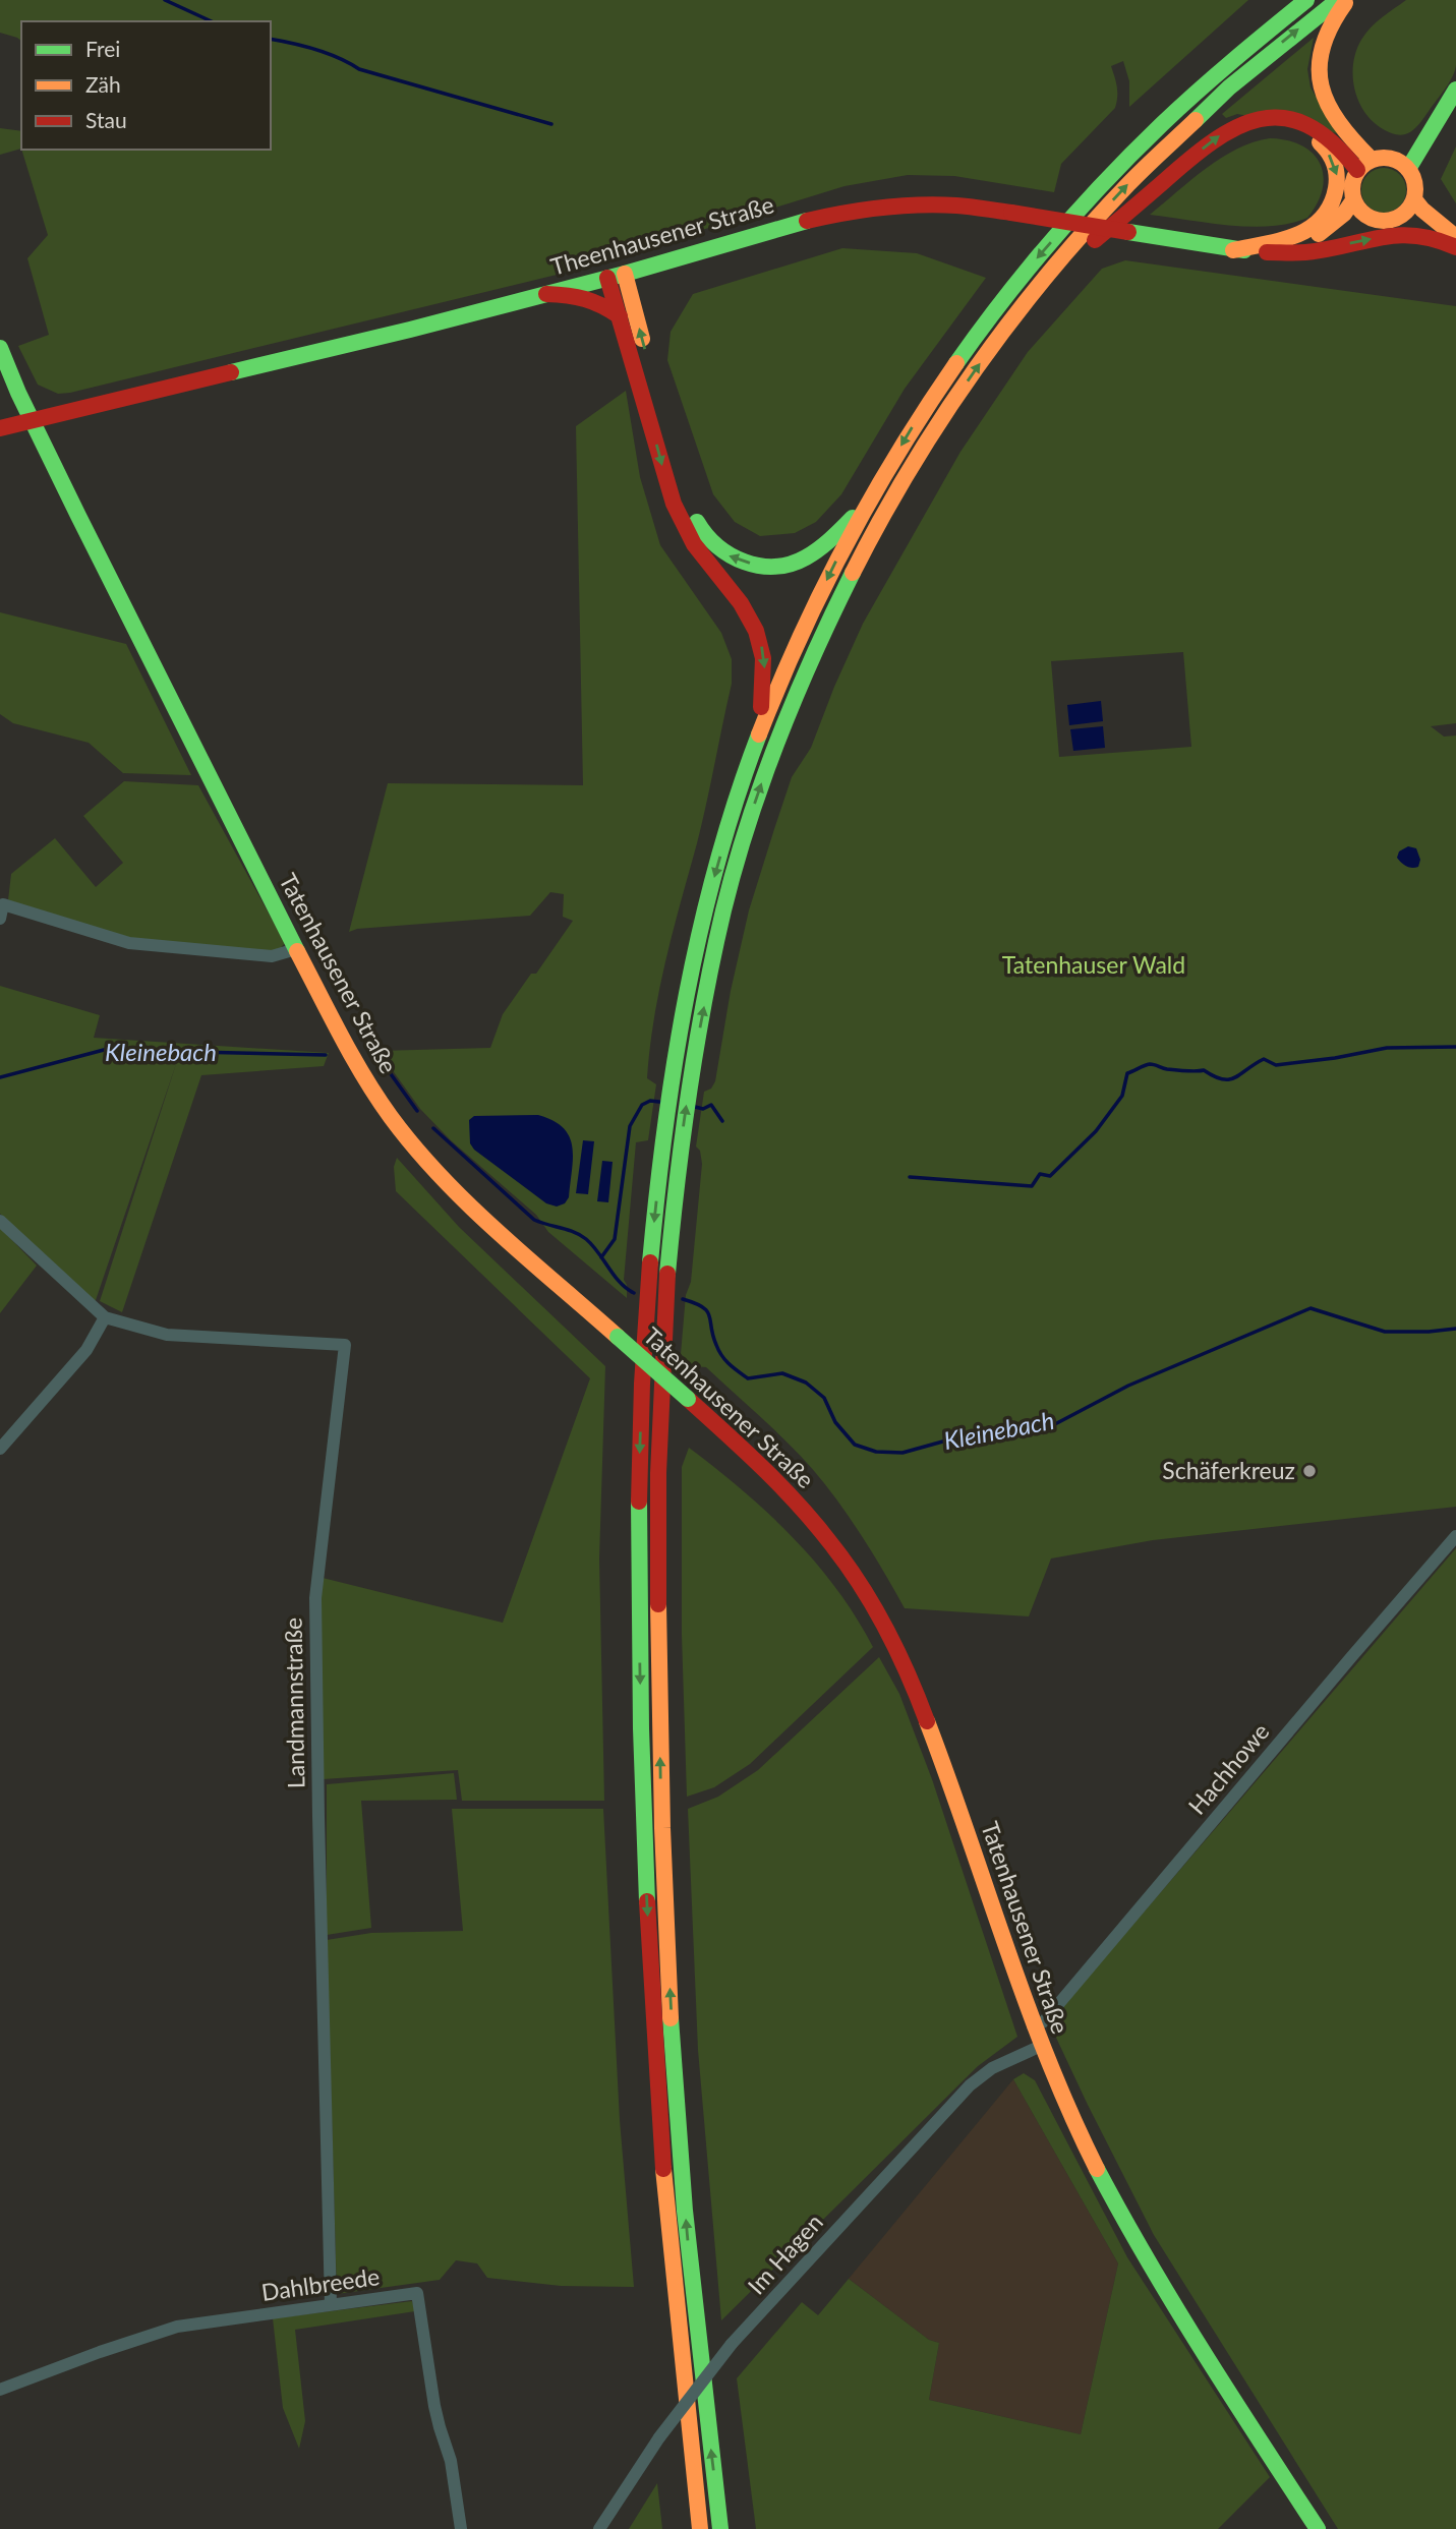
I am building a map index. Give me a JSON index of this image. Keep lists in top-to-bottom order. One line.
{"streets":{"main road":["Theenhausener Straße","Tatenhausener Straße"],"street":["Landmannstraße","Hachhowe","Im Hagen","Dahlbreede"]},"crossings":[["Theenhausener Straße","Tatenhausener Straße"],["Tatenhausener Straße","Hachhowe"],["Tatenhausener Straße","Im Hagen"],["Landmannstraße","Dahlbreede"]],"water":["Kleinebach"],"parks":["Tatenhauser Wald"],"places":["Schäferkreuz"],"legend":["Frei","Zäh","Stau"]}
